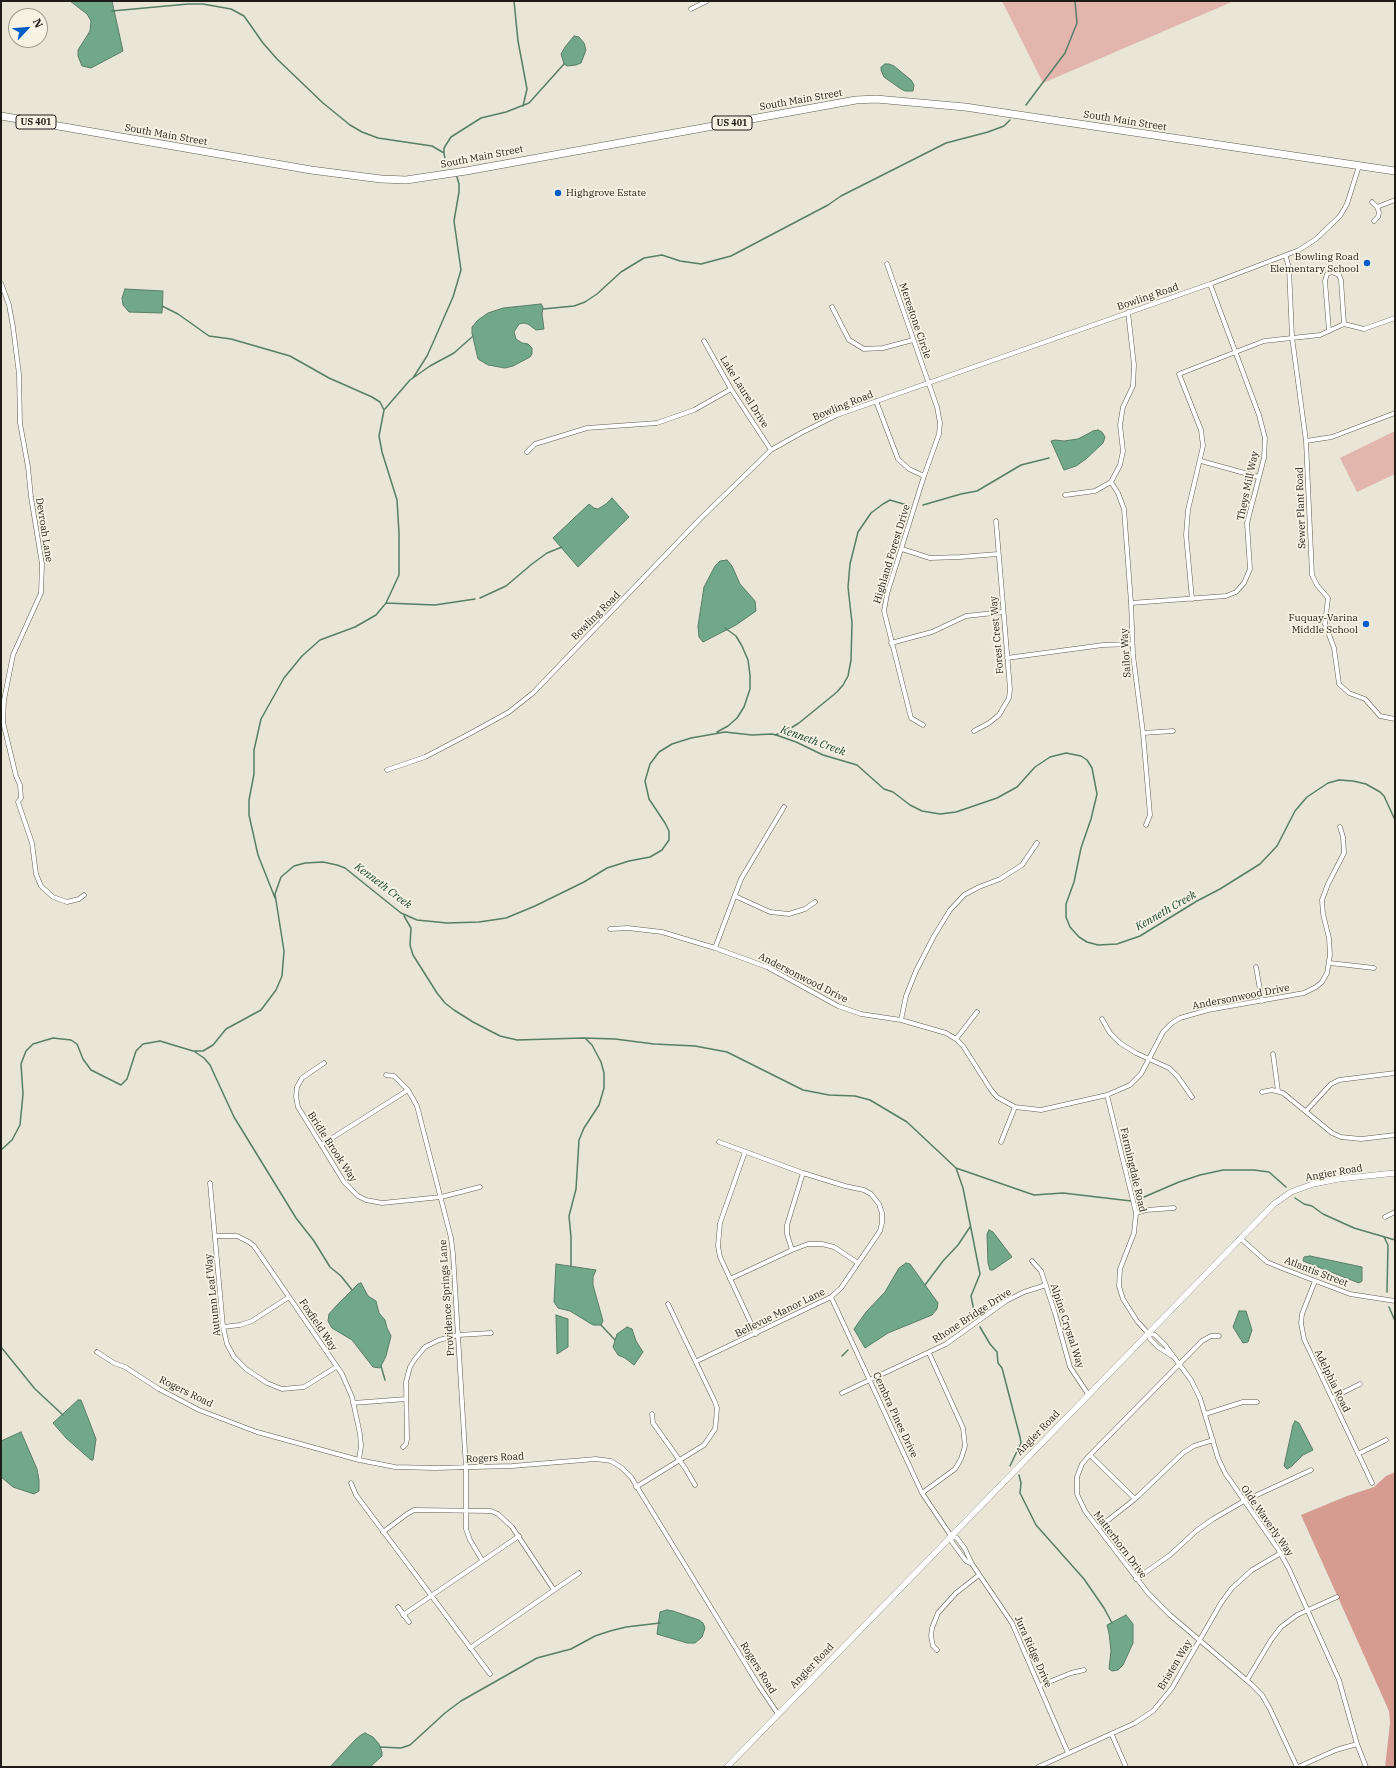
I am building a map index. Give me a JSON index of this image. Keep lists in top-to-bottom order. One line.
{"streets":{"highway":["South Main Street","US 401"],"street":["Bowling Road","Merestone Circle","Lake Laurel Drive","Theys Mill Way","Sewer Plant Road","Devroah Lane","Highland Forest Drive","Forest Crest Way","Sailor Way","Andersonwood Drive","Bridle Brook Way","Farmingdale Road","Angier Road","Atlantis Street","Autumn Leaf Way","Providence Springs Lane","Bellevue Manor Lane","Rhone Bridge Drive","Foxfield Way","Alpine Crystal Way","Adelphia Road","Rogers Road","Cembra Pines Drive","Olde Waverly Way","Matterhorn Drive","Jura Ridge Drive","Bristen Way"]},"crossings":[["South Main Street","Bowling Road"],["Bowling Road","Merestone Circle"],["Bowling Road","Lake Laurel Drive"],["Bowling Road","Theys Mill Way"],["Bowling Road","Sewer Plant Road"],["Bowling Road","Highland Forest Drive"],["Merestone Circle","Highland Forest Drive"],["Theys Mill Way","Sailor Way"],["Andersonwood Drive","Farmingdale Road"],["Bridle Brook Way","Providence Springs Lane"],["Farmingdale Road","Angier Road"],["Farmingdale Road","Olde Waverly Way"],["Angier Road","Atlantis Street"],["Angier Road","Alpine Crystal Way"],["Angier Road","Rogers Road"],["Angier Road","Cembra Pines Drive"],["Angier Road","Olde Waverly Way"],["Angier Road","Jura Ridge Drive"],["Atlantis Street","Adelphia Road"],["Autumn Leaf Way","Foxfield Way"],["Providence Springs Lane","Rogers Road"],["Bellevue Manor Lane","Cembra Pines Drive"],["Rhone Bridge Drive","Alpine Crystal Way"],["Rhone Bridge Drive","Cembra Pines Drive"],["Foxfield Way","Rogers Road"],["Cembra Pines Drive","Jura Ridge Drive"],["Olde Waverly Way","Matterhorn Drive"],["Olde Waverly Way","Bristen Way"],["Matterhorn Drive","Bristen Way"],["Jura Ridge Drive","Bristen Way"]],"water":["Kenneth Creek"],"places":["Highgrove Estate","Bowling Road Elementary School","Fuquay-Varina Middle School"],"north":"top right"}
